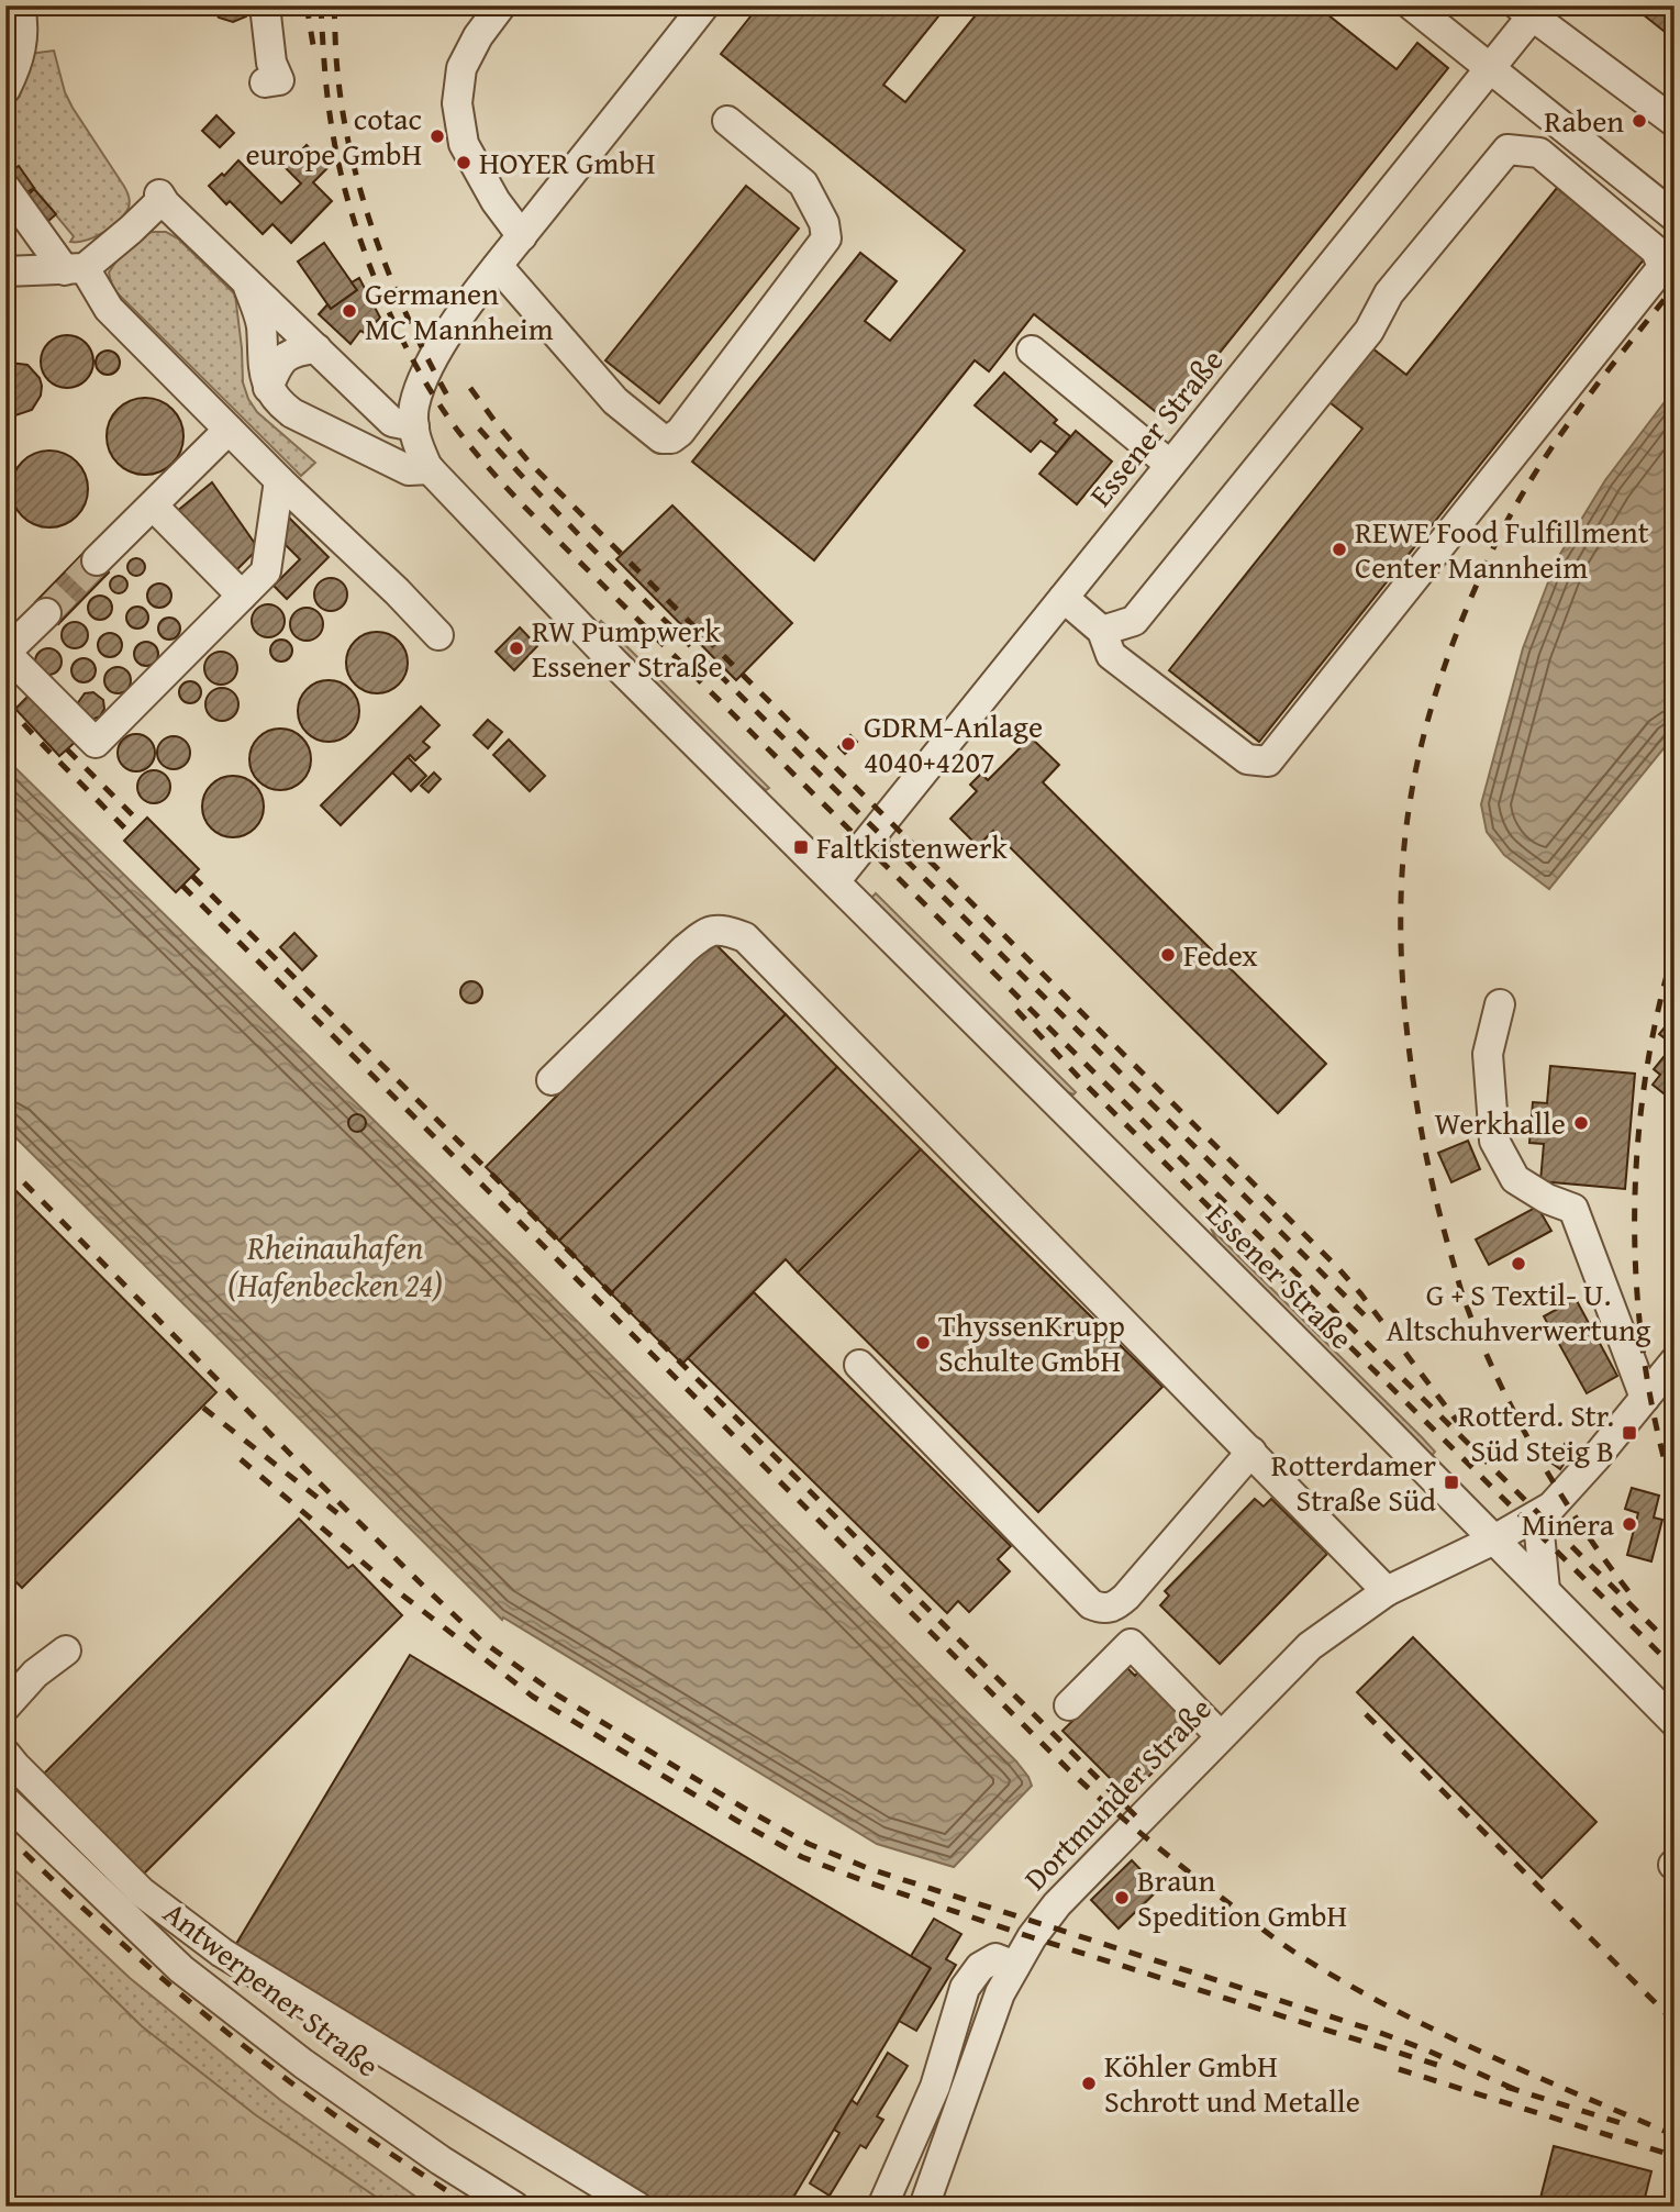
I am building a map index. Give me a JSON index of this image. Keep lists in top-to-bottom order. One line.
{"streets":{"street":["Essener Straße","Dortmunder Straße","Antwerpener Straße"]},"crossings":[["Essener Straße","Dortmunder Straße"]],"water":["Rheinauhafen (Hafenbecken 24)"],"places":{"other":["Raben","cotac europe GmbH","HOYER GmbH","Germanen MC Mannheim","REWE Food Fulfillment Center Mannheim","RW Pumpwerk Essener Straße","GDRM-Anlage 4040+4207","Fedex","Werkhalle","G + S Textil- U. Altschuhverwertung","ThyssenKrupp Schulte GmbH","Minera","Braun Spedition GmbH","Köhler GmbH Schrott und Metalle"],"transit":["Faltkistenwerk","Rotterd. Str. Süd Steig B","Rotterdamer Straße Süd"]}}
